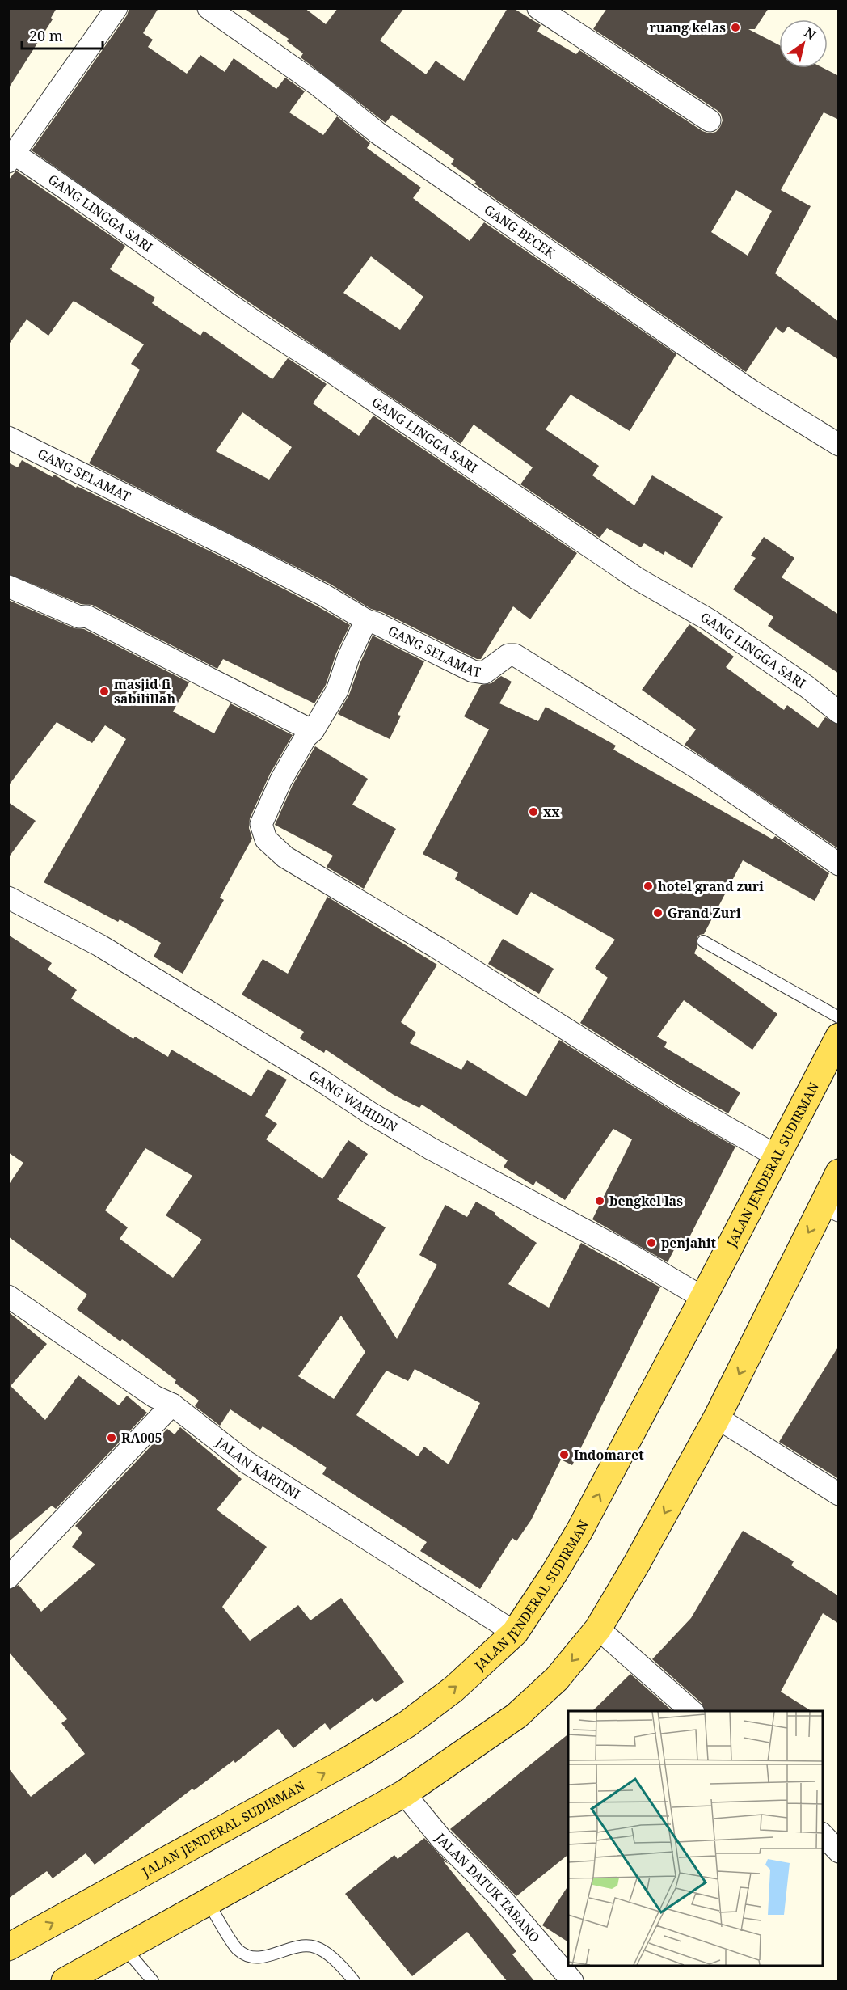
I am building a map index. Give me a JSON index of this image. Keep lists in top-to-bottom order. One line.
{"streets":{"main road":["JALAN JENDERAL SUDIRMAN"],"street":["GANG LINGGA SARI","GANG BECEK","GANG SELAMAT","GANG WAHIDIN","JALAN KARTINI","JALAN DATUK TABANO"]},"crossings":[["GANG WAHIDIN","JALAN JENDERAL SUDIRMAN"],["JALAN JENDERAL SUDIRMAN","JALAN KARTINI"]],"places":["ruang kelas","masjid fi sabilillah","xx","hotel grand zuri","Grand Zuri","bengkel las","penjahit","RA005","Indomaret"],"scale_bar":"20 m","north":"top right"}
